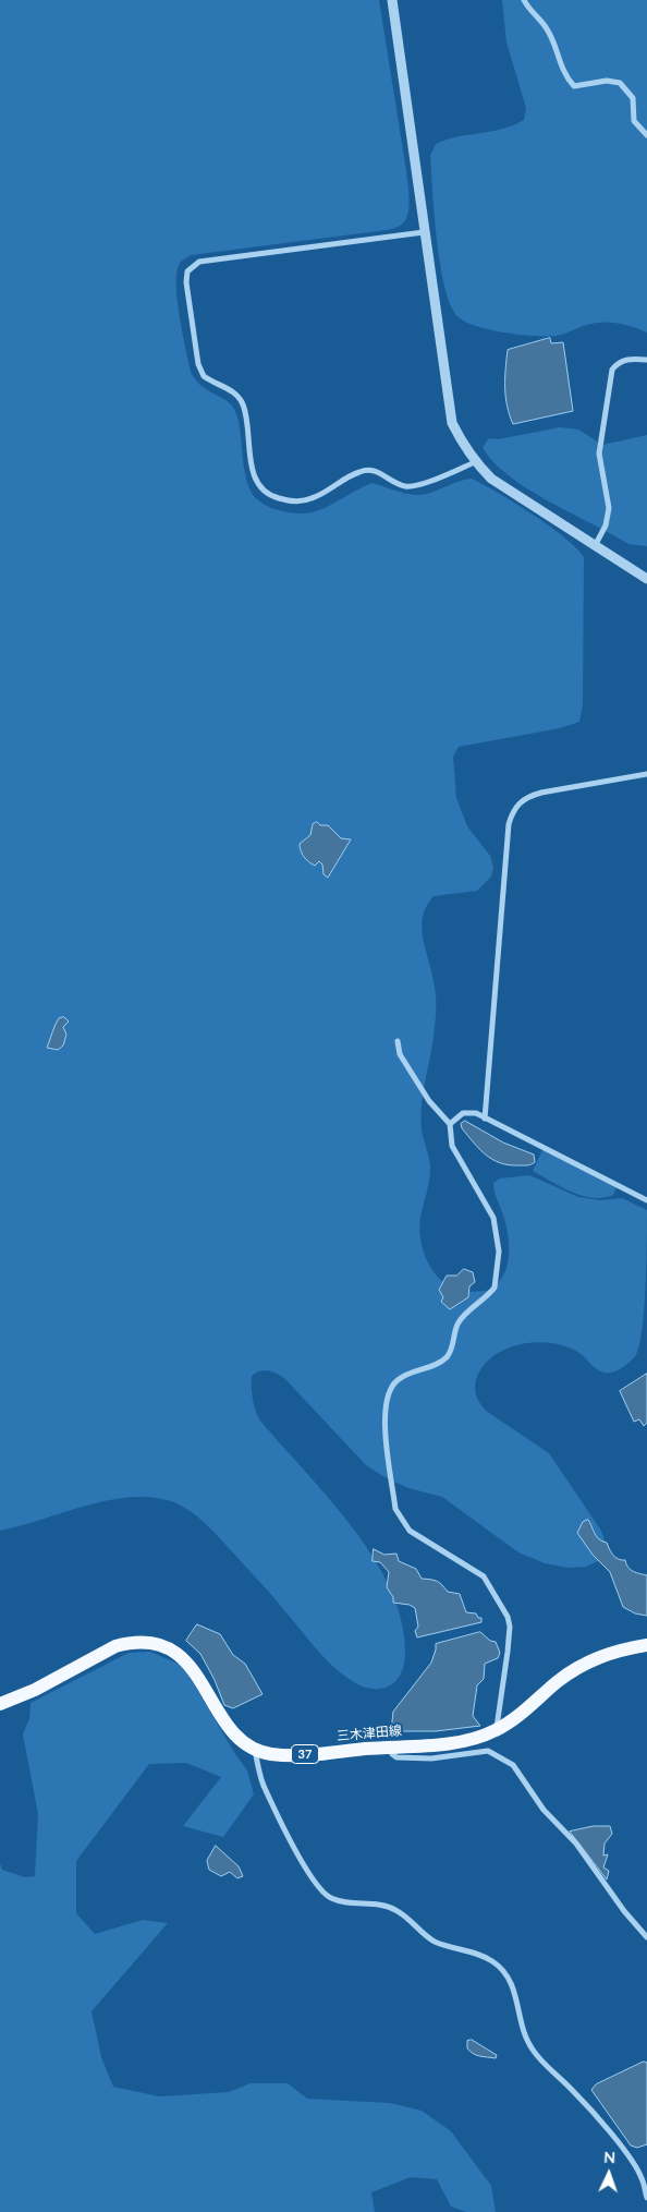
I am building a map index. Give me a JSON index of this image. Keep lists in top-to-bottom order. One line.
{"streets":{"main road":["三木津田線","37"]},"north":"top"}
